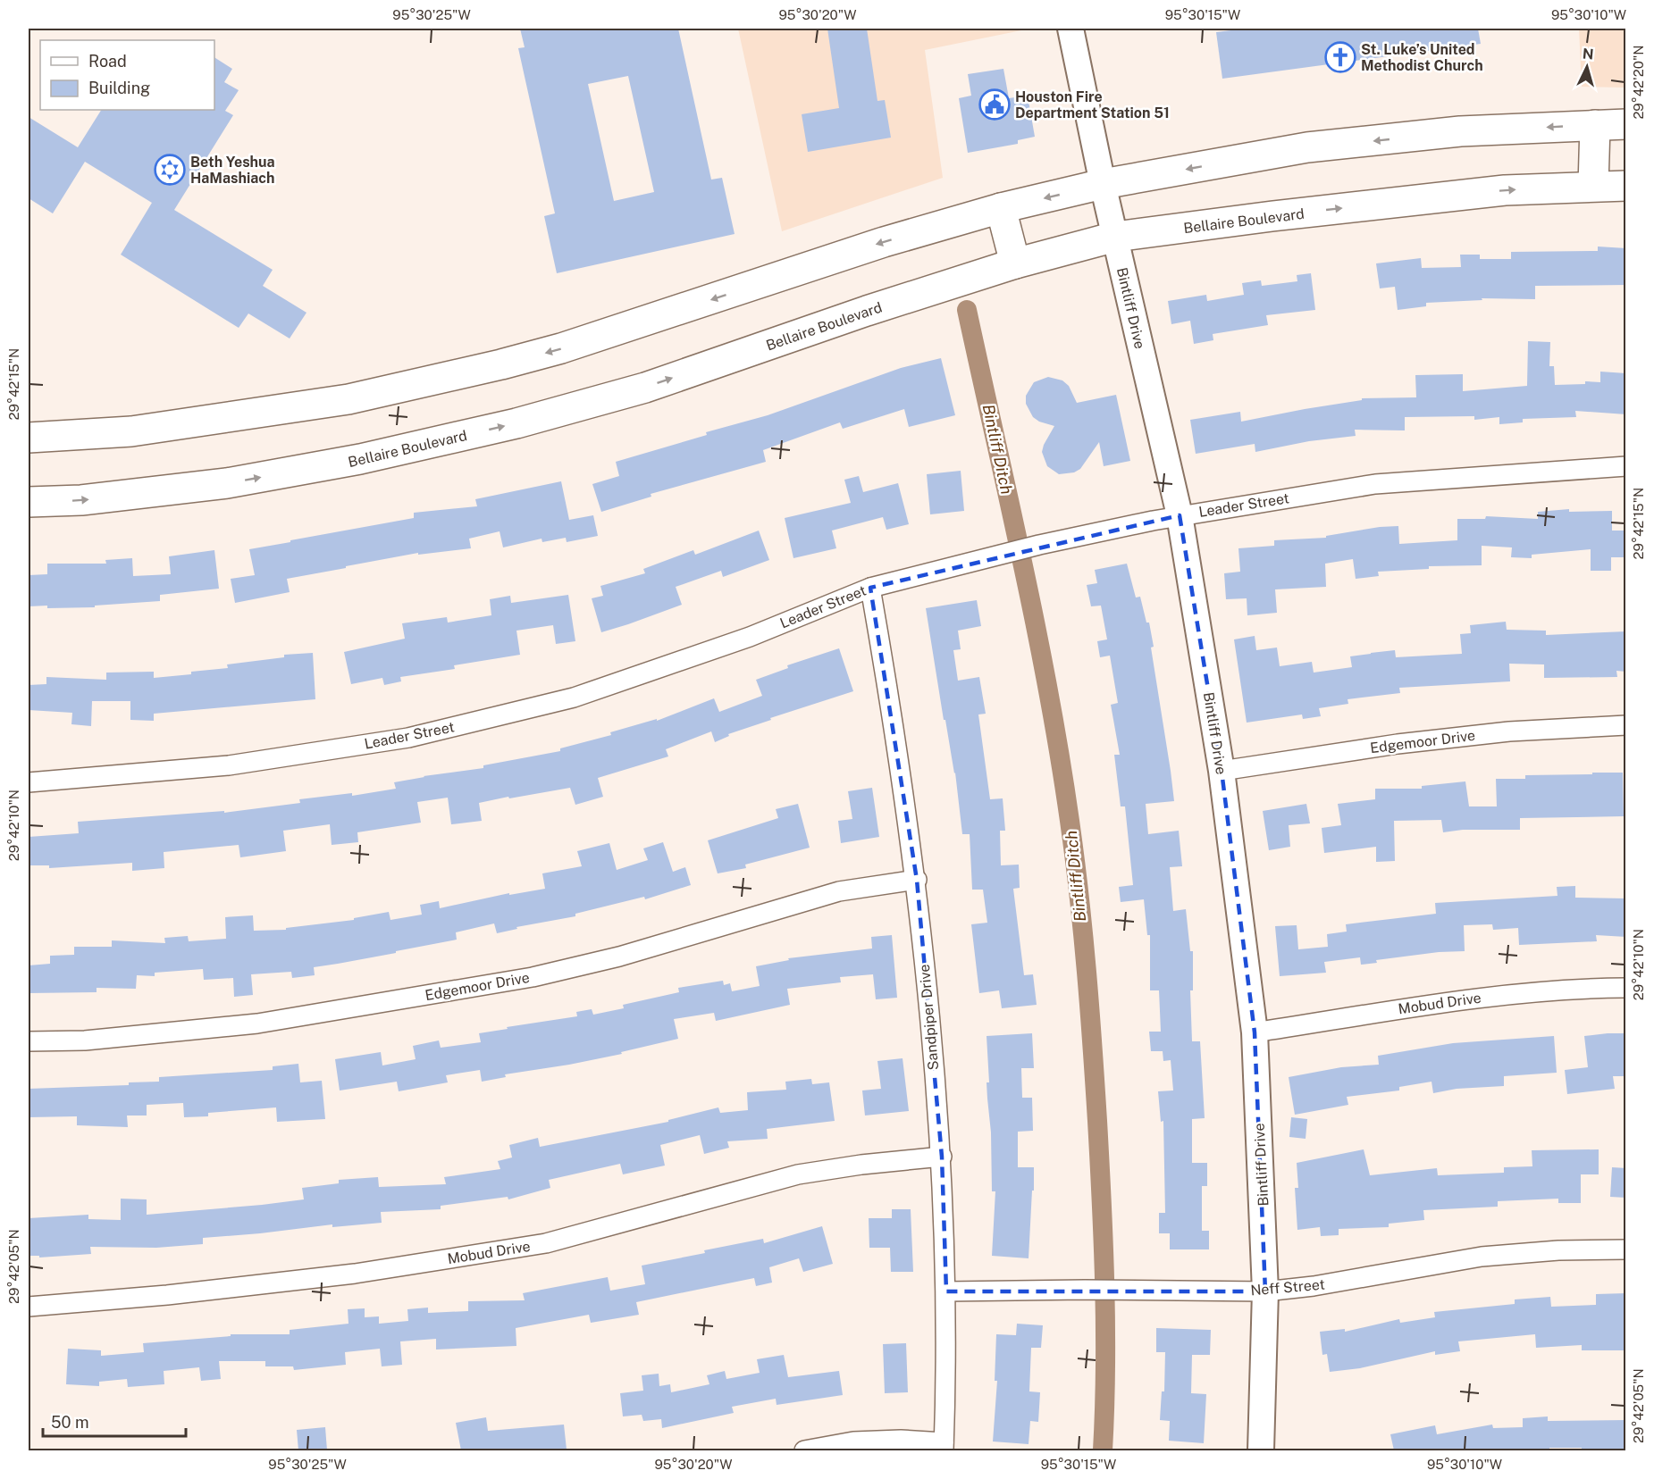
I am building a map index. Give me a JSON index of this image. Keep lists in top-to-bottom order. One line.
{"streets":{"main road":["Bellaire Boulevard"],"street":["Bintliff Drive","Leader Street","Edgemoor Drive","Mobud Drive","Sandpiper Drive","Neff Street"]},"crossings":[["Bellaire Boulevard","Bintliff Drive"],["Bintliff Drive","Leader Street"],["Bintliff Drive","Edgemoor Drive"],["Bintliff Drive","Mobud Drive"],["Bintliff Drive","Neff Street"],["Leader Street","Sandpiper Drive"],["Edgemoor Drive","Sandpiper Drive"],["Mobud Drive","Sandpiper Drive"],["Sandpiper Drive","Neff Street"]],"water":["Bintliff Ditch"],"places":{"church":["St. Luke’s United Methodist Church"],"public building":["Houston Fire Department Station 51"],"synagogue":["Beth Yeshua HaMashiach"]},"legend":["Road","Building"],"scale_bar":"50 m","north":"top","coordinates":["95°30'25\"W","95°30'20\"W","95°30'15\"W","95°30'10\"W","29°42'20\"N","29°42'15\"N","29°42'10\"N","29°42'05\"N"]}
